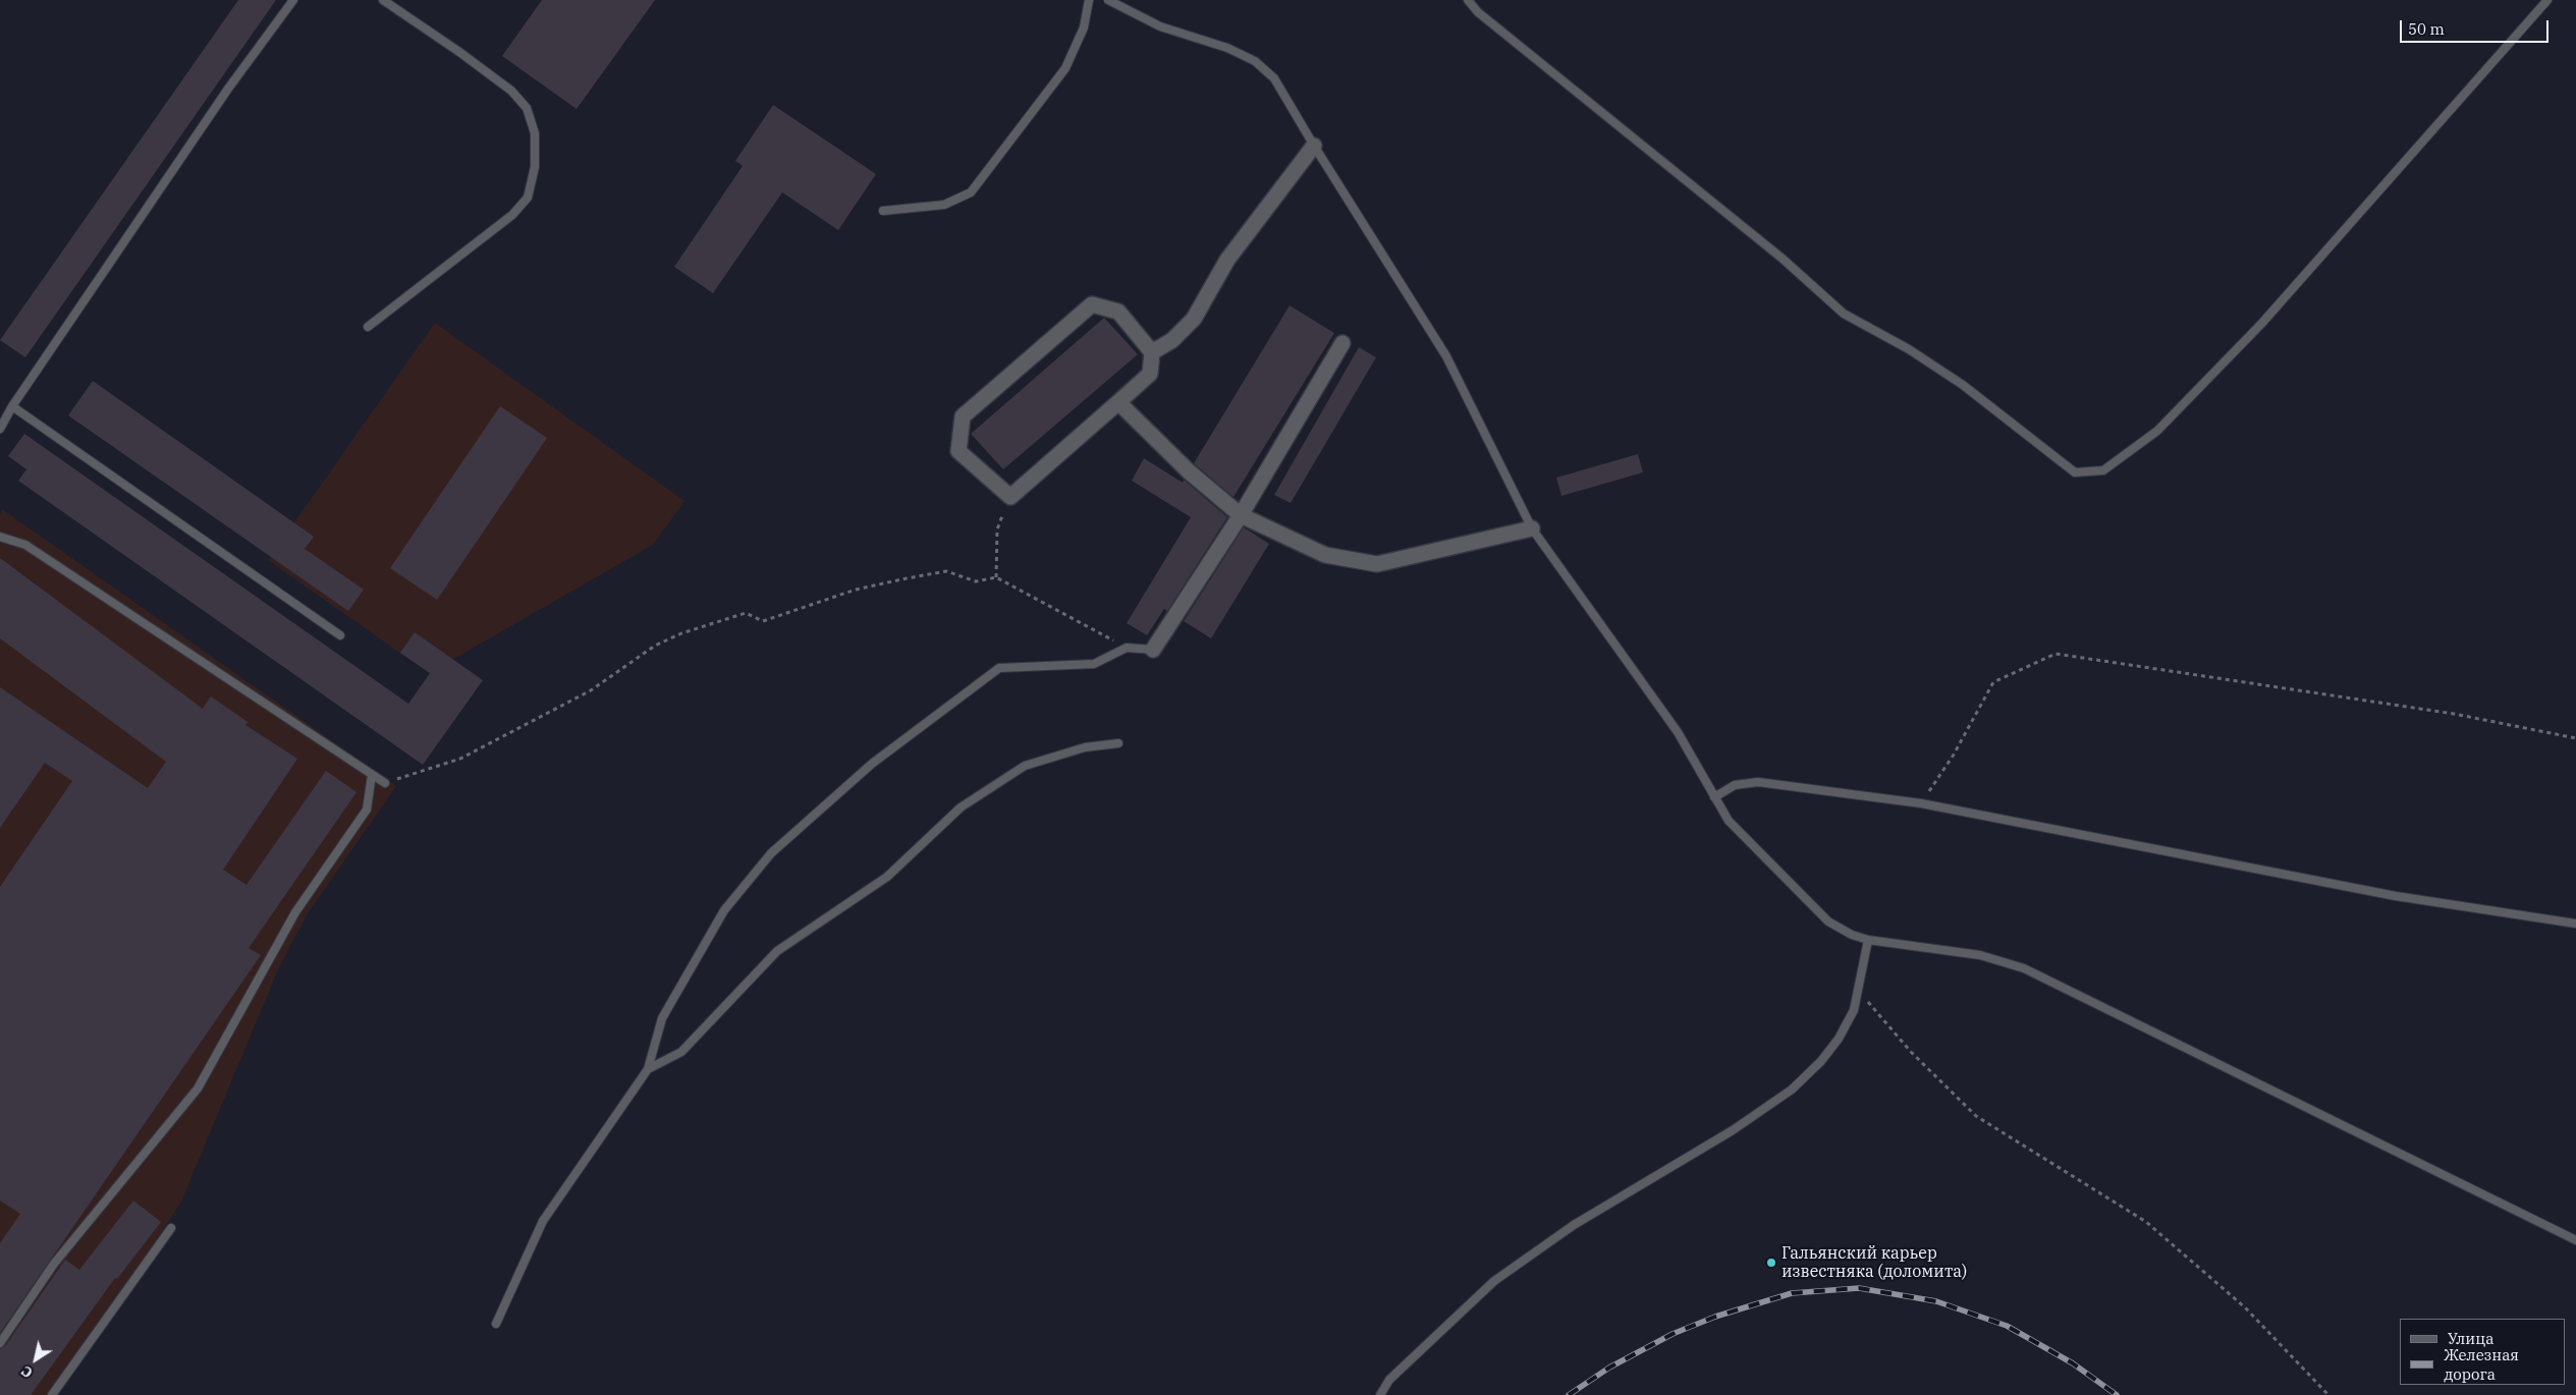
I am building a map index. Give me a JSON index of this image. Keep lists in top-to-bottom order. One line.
{"places":["Гальянский карьер известняка (доломита)"],"legend":["Улица","Железная дорога"],"scale_bar":"50 m","north":"bottom left"}
